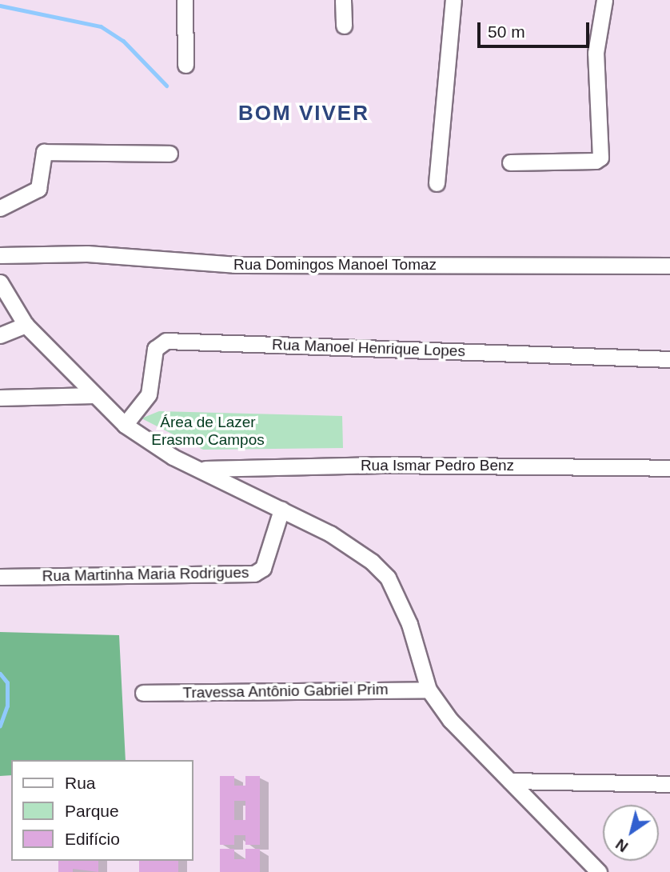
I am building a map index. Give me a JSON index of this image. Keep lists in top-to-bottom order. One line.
{"streets":{"street":["Rua Domingos Manoel Tomaz","Rua Manoel Henrique Lopes","Rua Ismar Pedro Benz","Rua Martinha Maria Rodrigues","Travessa Antônio Gabriel Prim"]},"districts":["BOM VIVER"],"parks":["Área de Lazer Erasmo Campos"],"legend":["Rua","Parque","Edifício"],"scale_bar":"50 m","north":"bottom left"}
